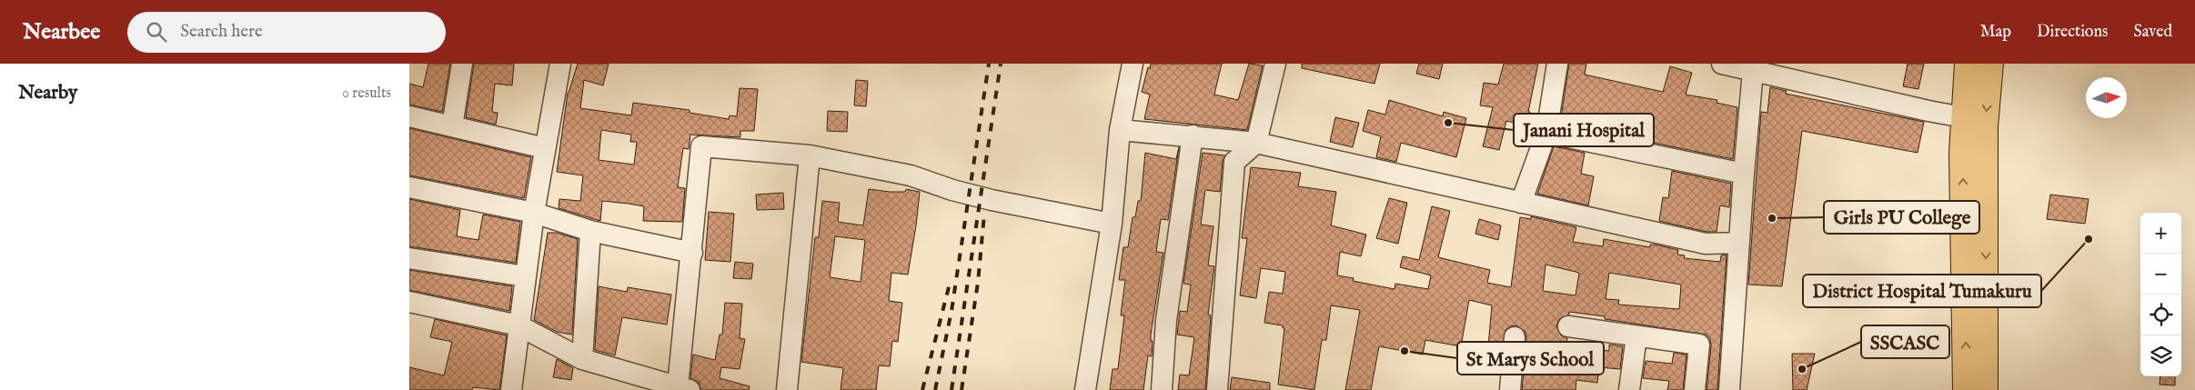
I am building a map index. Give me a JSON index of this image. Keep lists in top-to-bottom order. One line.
{"places":["Janani Hospital","Girls PU College","District Hospital Tumakuru","St Marys School","SSCASC"],"north":"right","page":{"header":"Nearbee","search":"Search here","nav":["Map","Directions","Saved"],"heading":["Nearby","0 results"],"map_buttons":["+","−"]}}
